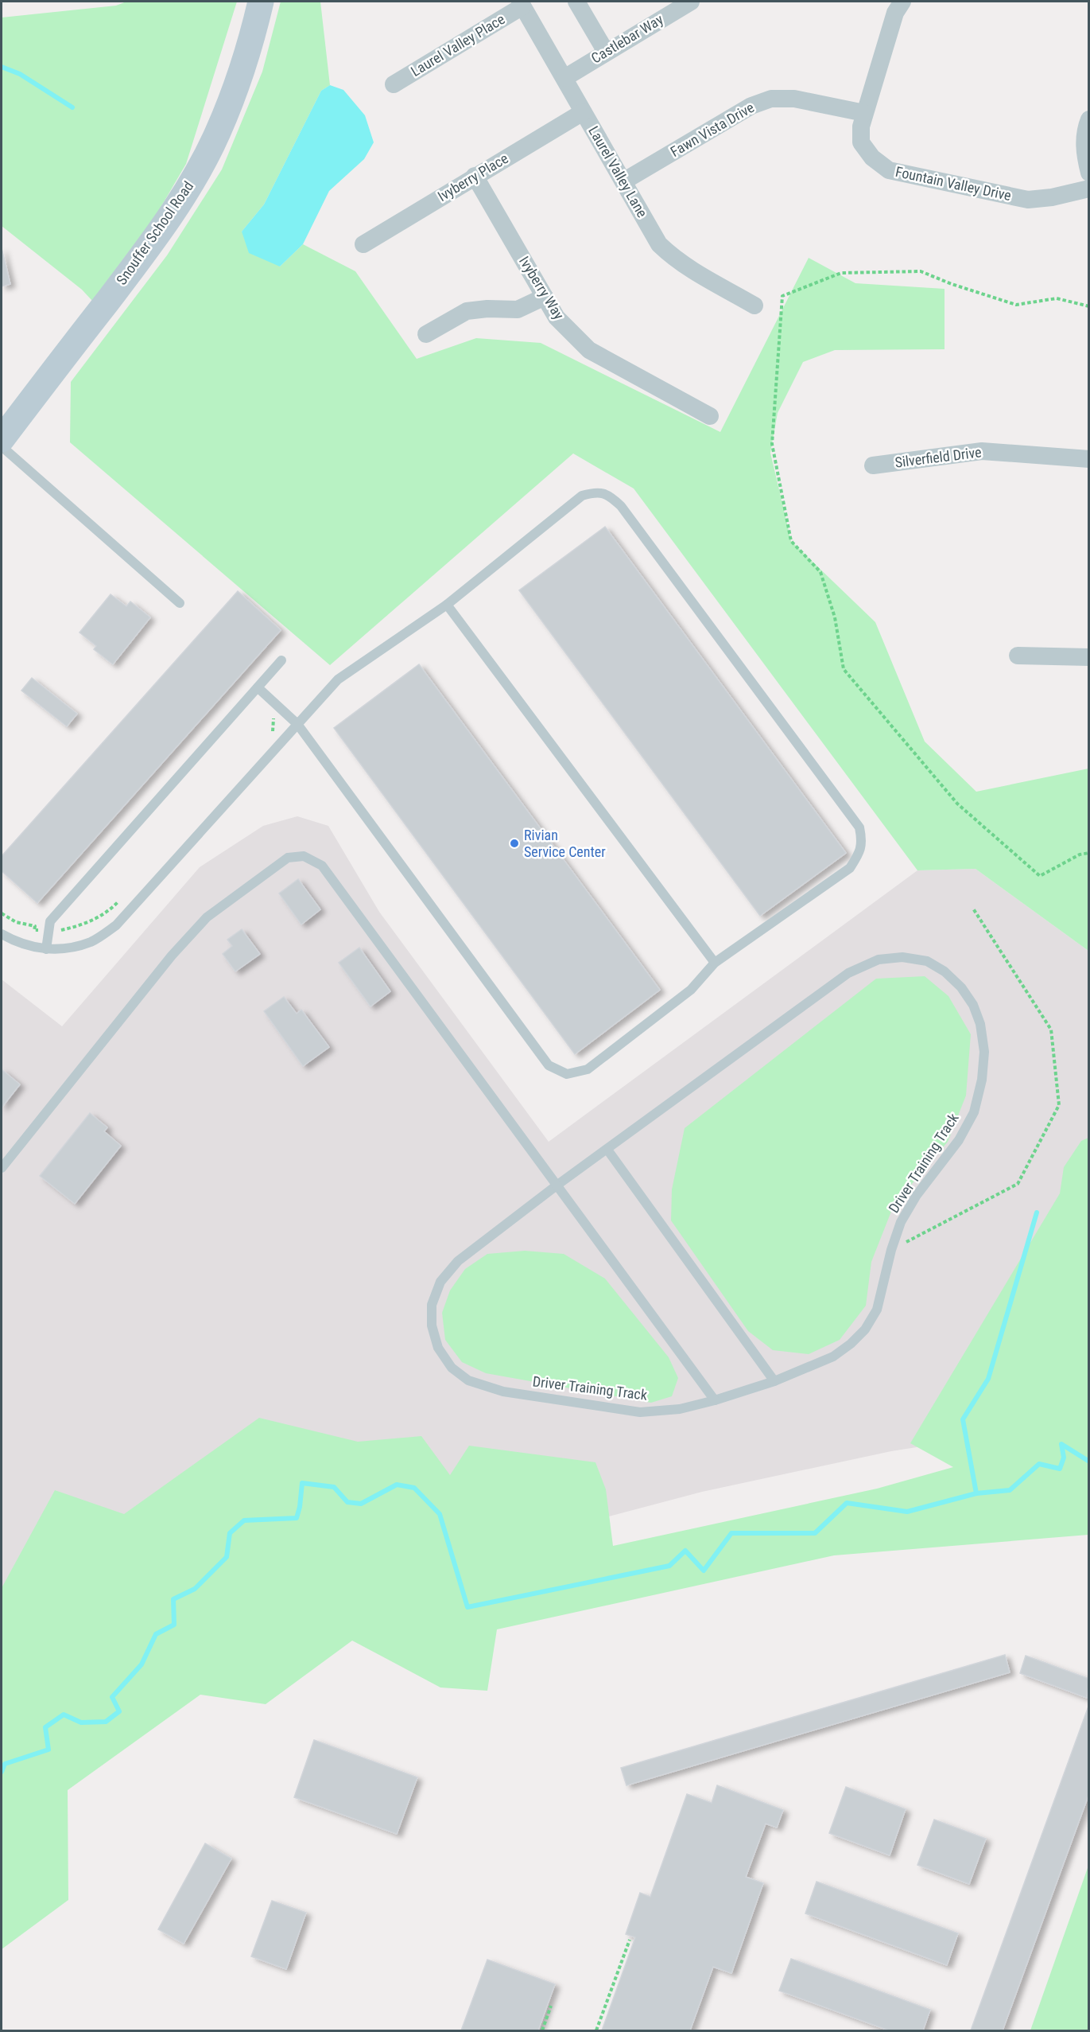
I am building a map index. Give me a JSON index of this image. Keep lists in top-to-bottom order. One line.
{"streets":{"main road":["Snouffer School Road"],"street":["Castlebar Way","Laurel Valley Place","Fawn Vista Drive","Laurel Valley Lane","Ivyberry Place","Fountain Valley Drive","Ivyberry Way","Silverfield Drive"],"lane":["Driver Training Track"]},"crossings":[["Castlebar Way","Laurel Valley Lane"],["Laurel Valley Place","Laurel Valley Lane"],["Fawn Vista Drive","Laurel Valley Lane"],["Fawn Vista Drive","Fountain Valley Drive"],["Laurel Valley Lane","Ivyberry Place"],["Ivyberry Place","Ivyberry Way"]],"places":["Rivian Service Center"]}
